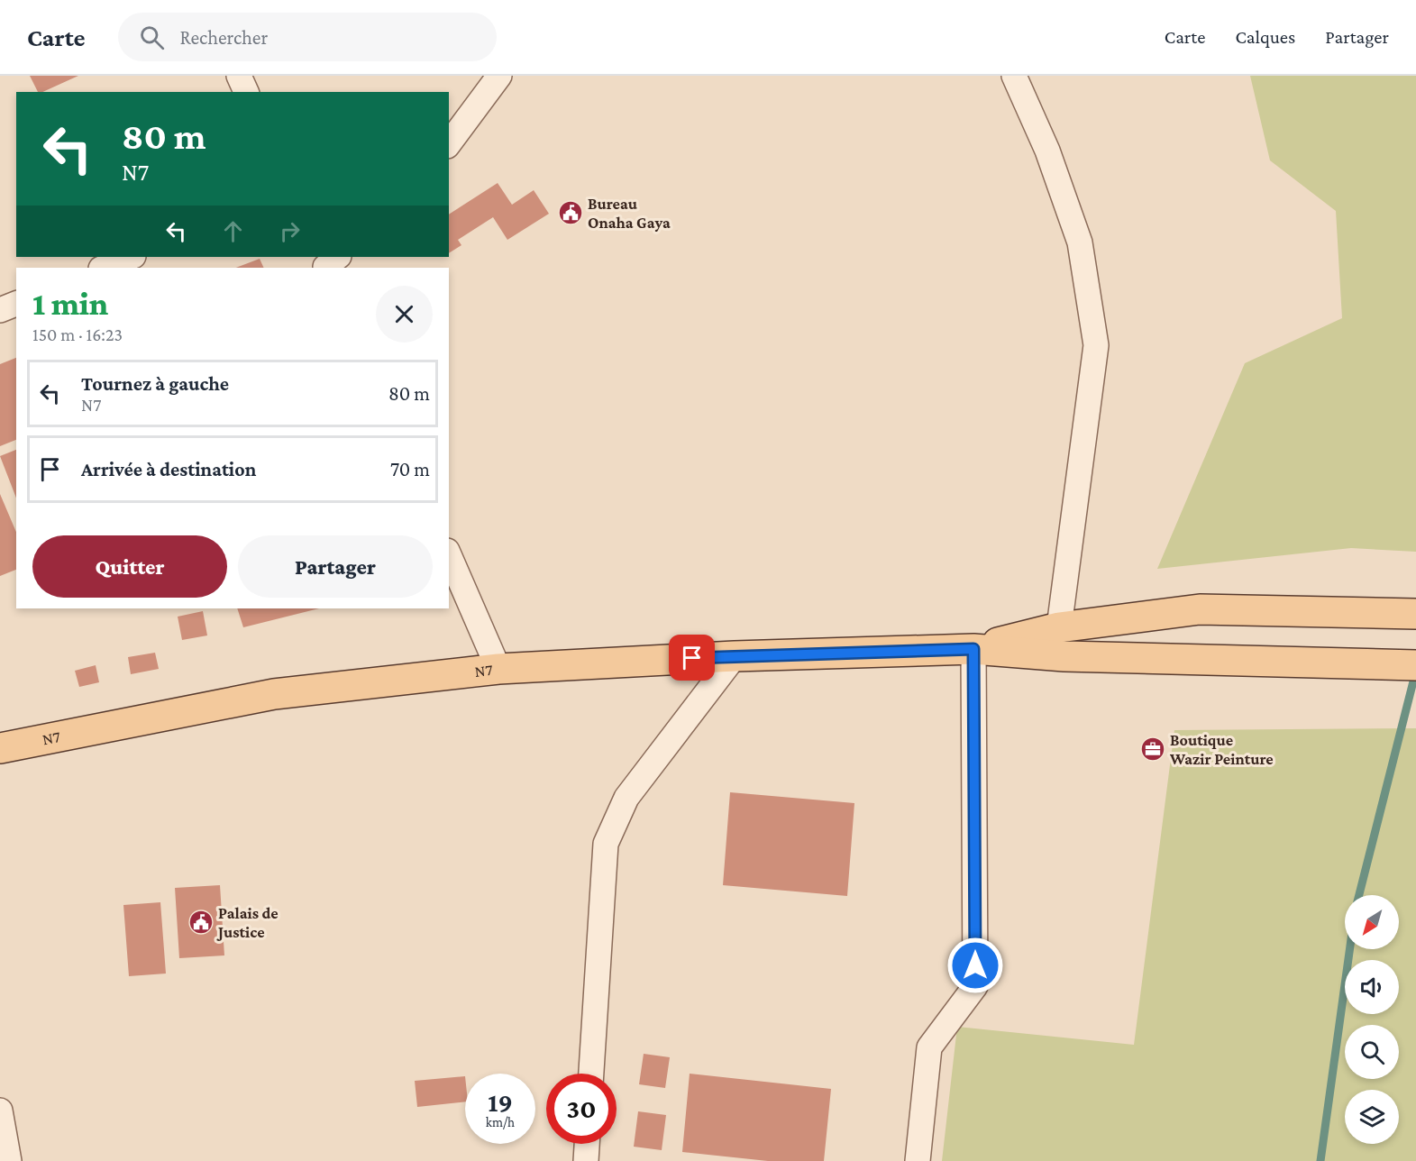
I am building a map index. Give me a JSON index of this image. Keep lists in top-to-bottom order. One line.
{"streets":{"main road":["N7"]},"places":{"public building":["Bureau Onaha Gaya","Palais de Justice"],"office":["Boutique Wazir Peinture"]},"north":"bottom left","page":{"header":"Carte","search":"Rechercher","nav":["Carte","Calques","Partager"],"turn":["80 m","N7"],"heading":["1 min","150 m · 16:23"],"list":[{"name":"Tournez à gauche","note":"N7","value":"80 m"},{"name":"Arrivée à destination","value":"70 m"}],"buttons":["Quitter","Partager"],"speed":"19 km/h","limit":"30"}}
